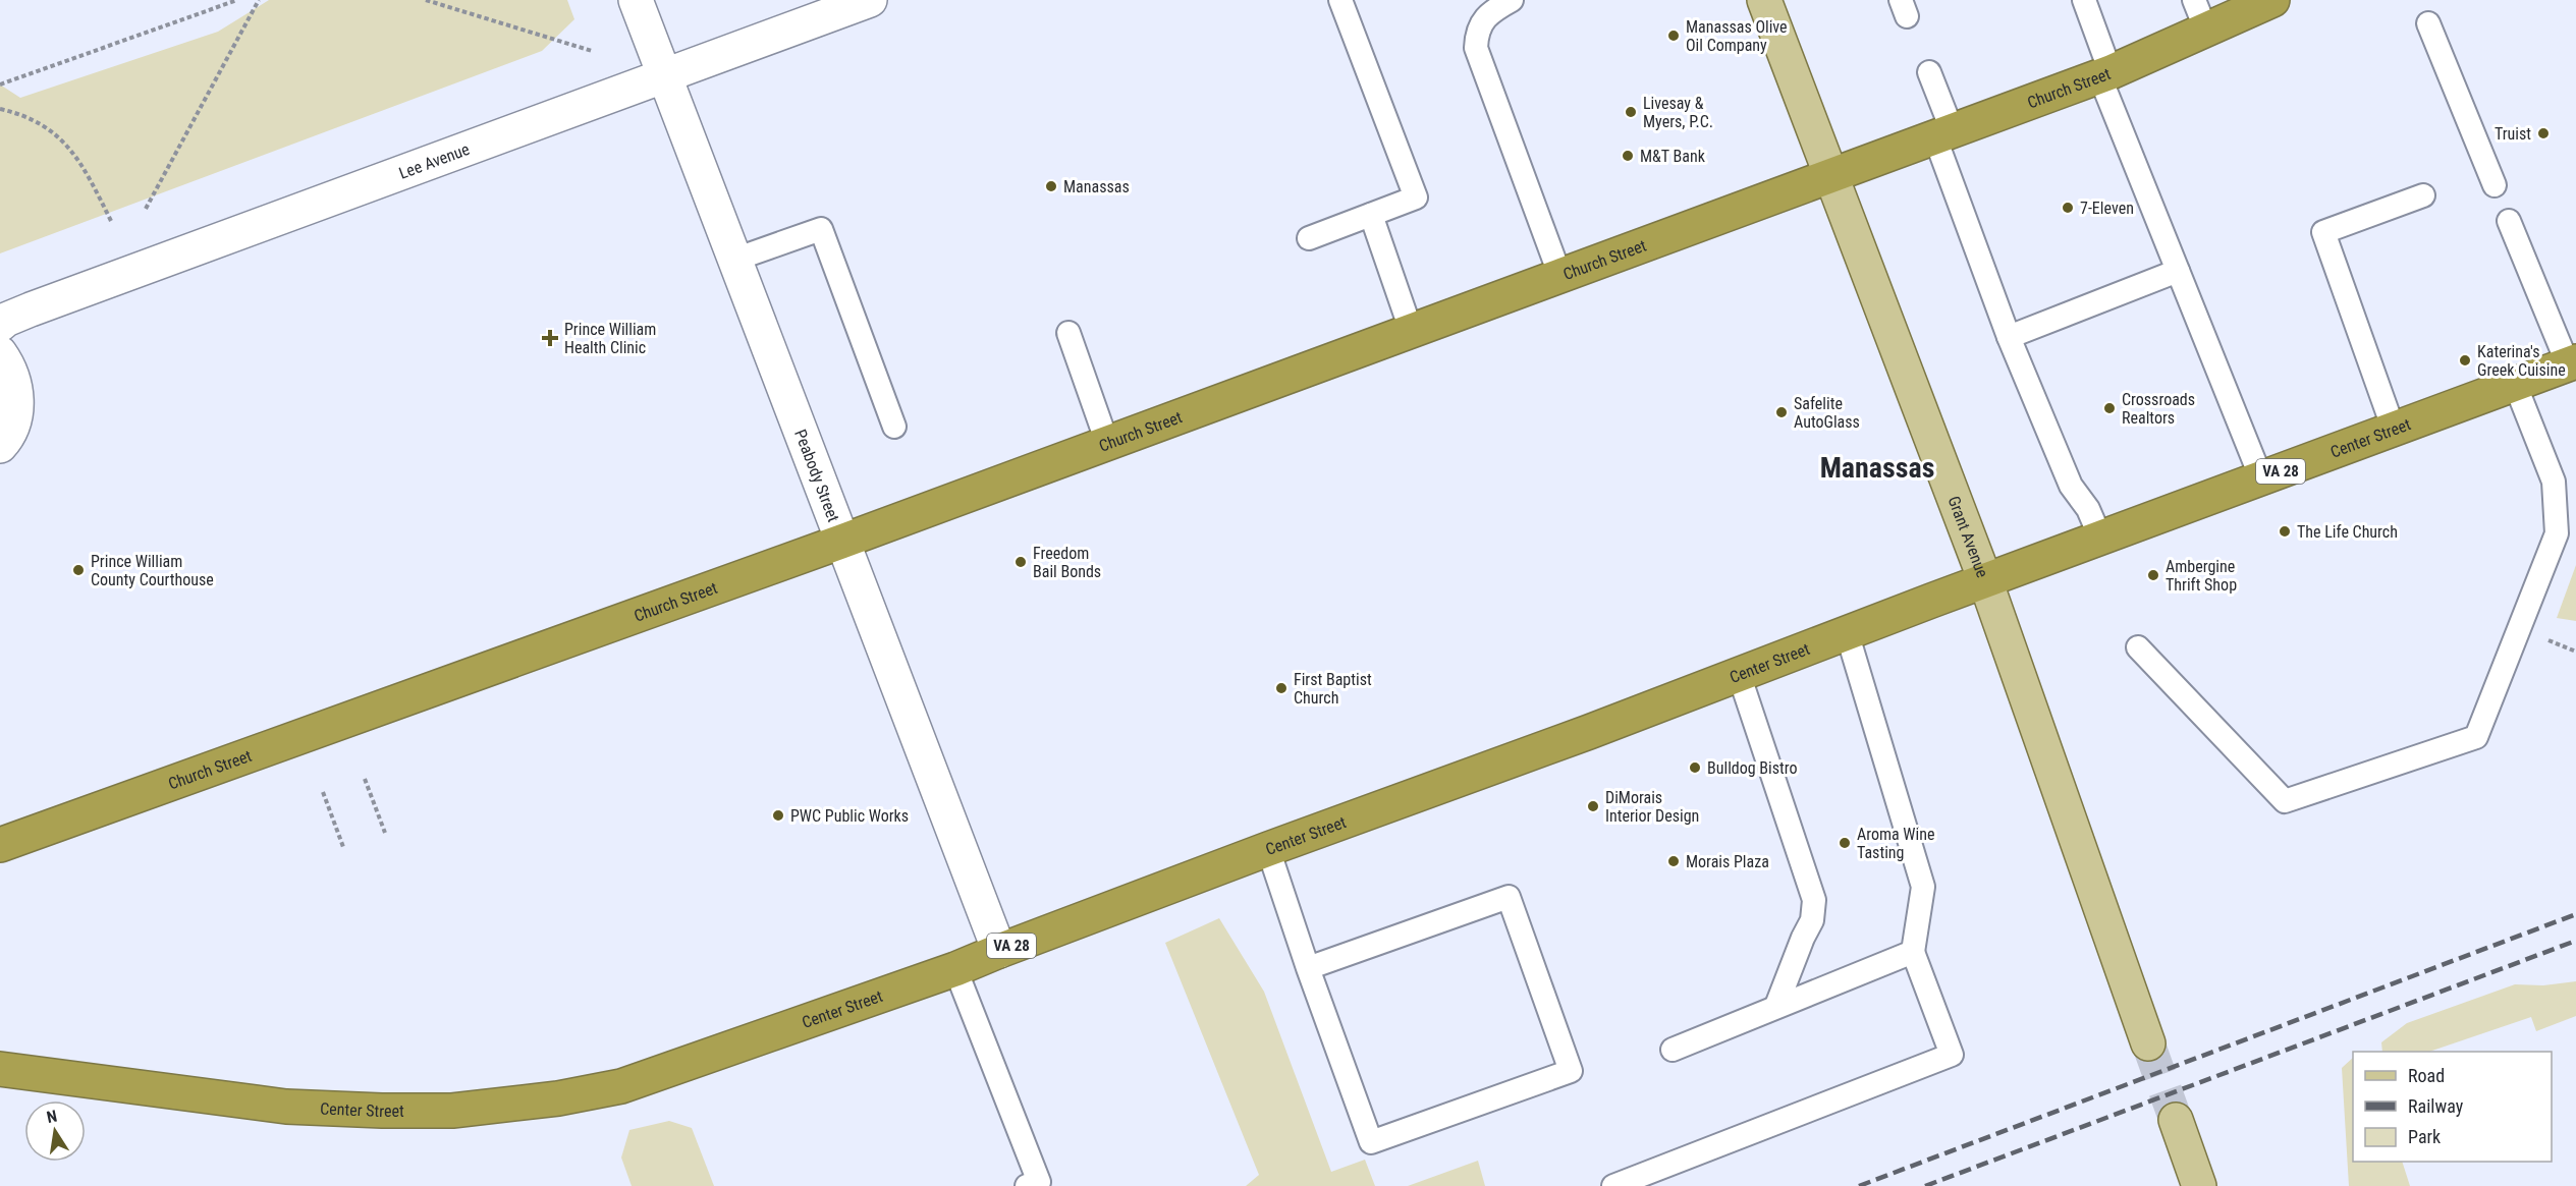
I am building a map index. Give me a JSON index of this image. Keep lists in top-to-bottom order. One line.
{"streets":{"highway":["Church Street","Center Street","VA 28"],"main road":["Grant Avenue"],"street":["Lee Avenue","Peabody Street"]},"crossings":[["Church Street","Peabody Street"],["Church Street","Grant Avenue"],["Lee Avenue","Peabody Street"],["Center Street","Peabody Street"],["Center Street","Grant Avenue"]],"districts":["Manassas"],"places":{"other":["Manassas Olive Oil Company","Livesay & Myers, P.C.","Truist","M&T Bank","Manassas","7-Eleven","Katerina's Greek Cuisine","Crossroads Realtors","Safelite AutoGlass","The Life Church","Freedom Bail Bonds","Prince William County Courthouse","Ambergine Thrift Shop","First Baptist Church","Bulldog Bistro","DiMorais Interior Design","PWC Public Works","Aroma Wine Tasting","Morais Plaza"],"health":["Prince William Health Clinic"]},"legend":["Road","Railway","Park"],"north":"top"}
